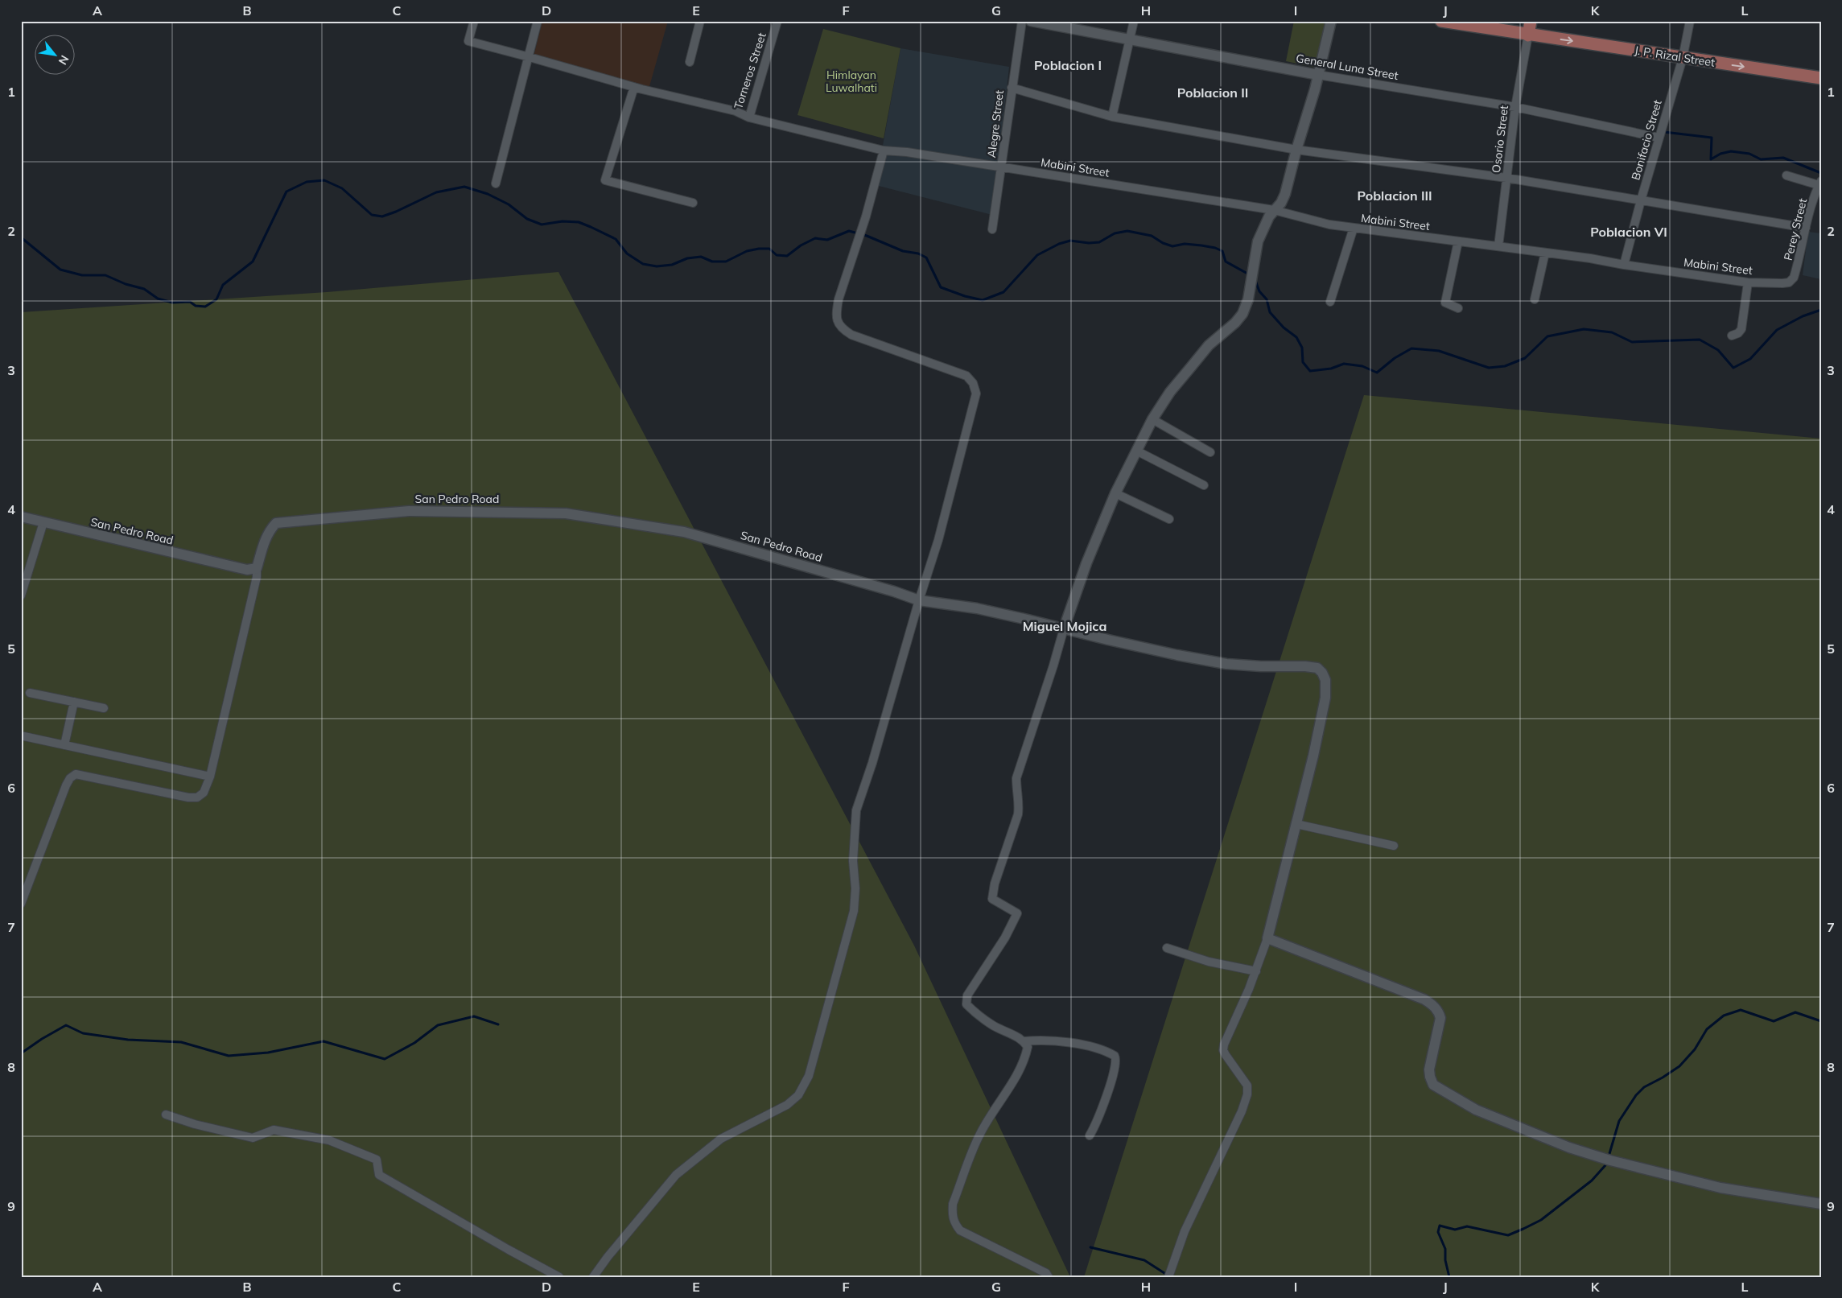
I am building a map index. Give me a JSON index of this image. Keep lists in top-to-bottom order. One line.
{"streets":{"main road":["J. P. Rizal Street"],"street":["General Luna Street","Torneros Street","Alegre Street","Osorio Street","Bonifacio Street","Mabini Street","Perey Street","San Pedro Road"]},"crossings":[["J. P. Rizal Street","Osorio Street"],["J. P. Rizal Street","Bonifacio Street"],["General Luna Street","Osorio Street"],["General Luna Street","Bonifacio Street"],["Torneros Street","Mabini Street"],["Alegre Street","Mabini Street"],["Osorio Street","Mabini Street"],["Bonifacio Street","Mabini Street"],["Mabini Street","Perey Street"]],"one_way":["J. P. Rizal Street"],"districts":["Poblacion I","Poblacion II","Poblacion III","Poblacion VI","Miguel Mojica"],"parks":["Himlayan Luwalhati"],"north":"bottom right","grid":{"columns":["A","B","C","D","E","F","G","H","I","J","K","L"],"rows":["1","2","3","4","5","6","7","8","9"]}}
